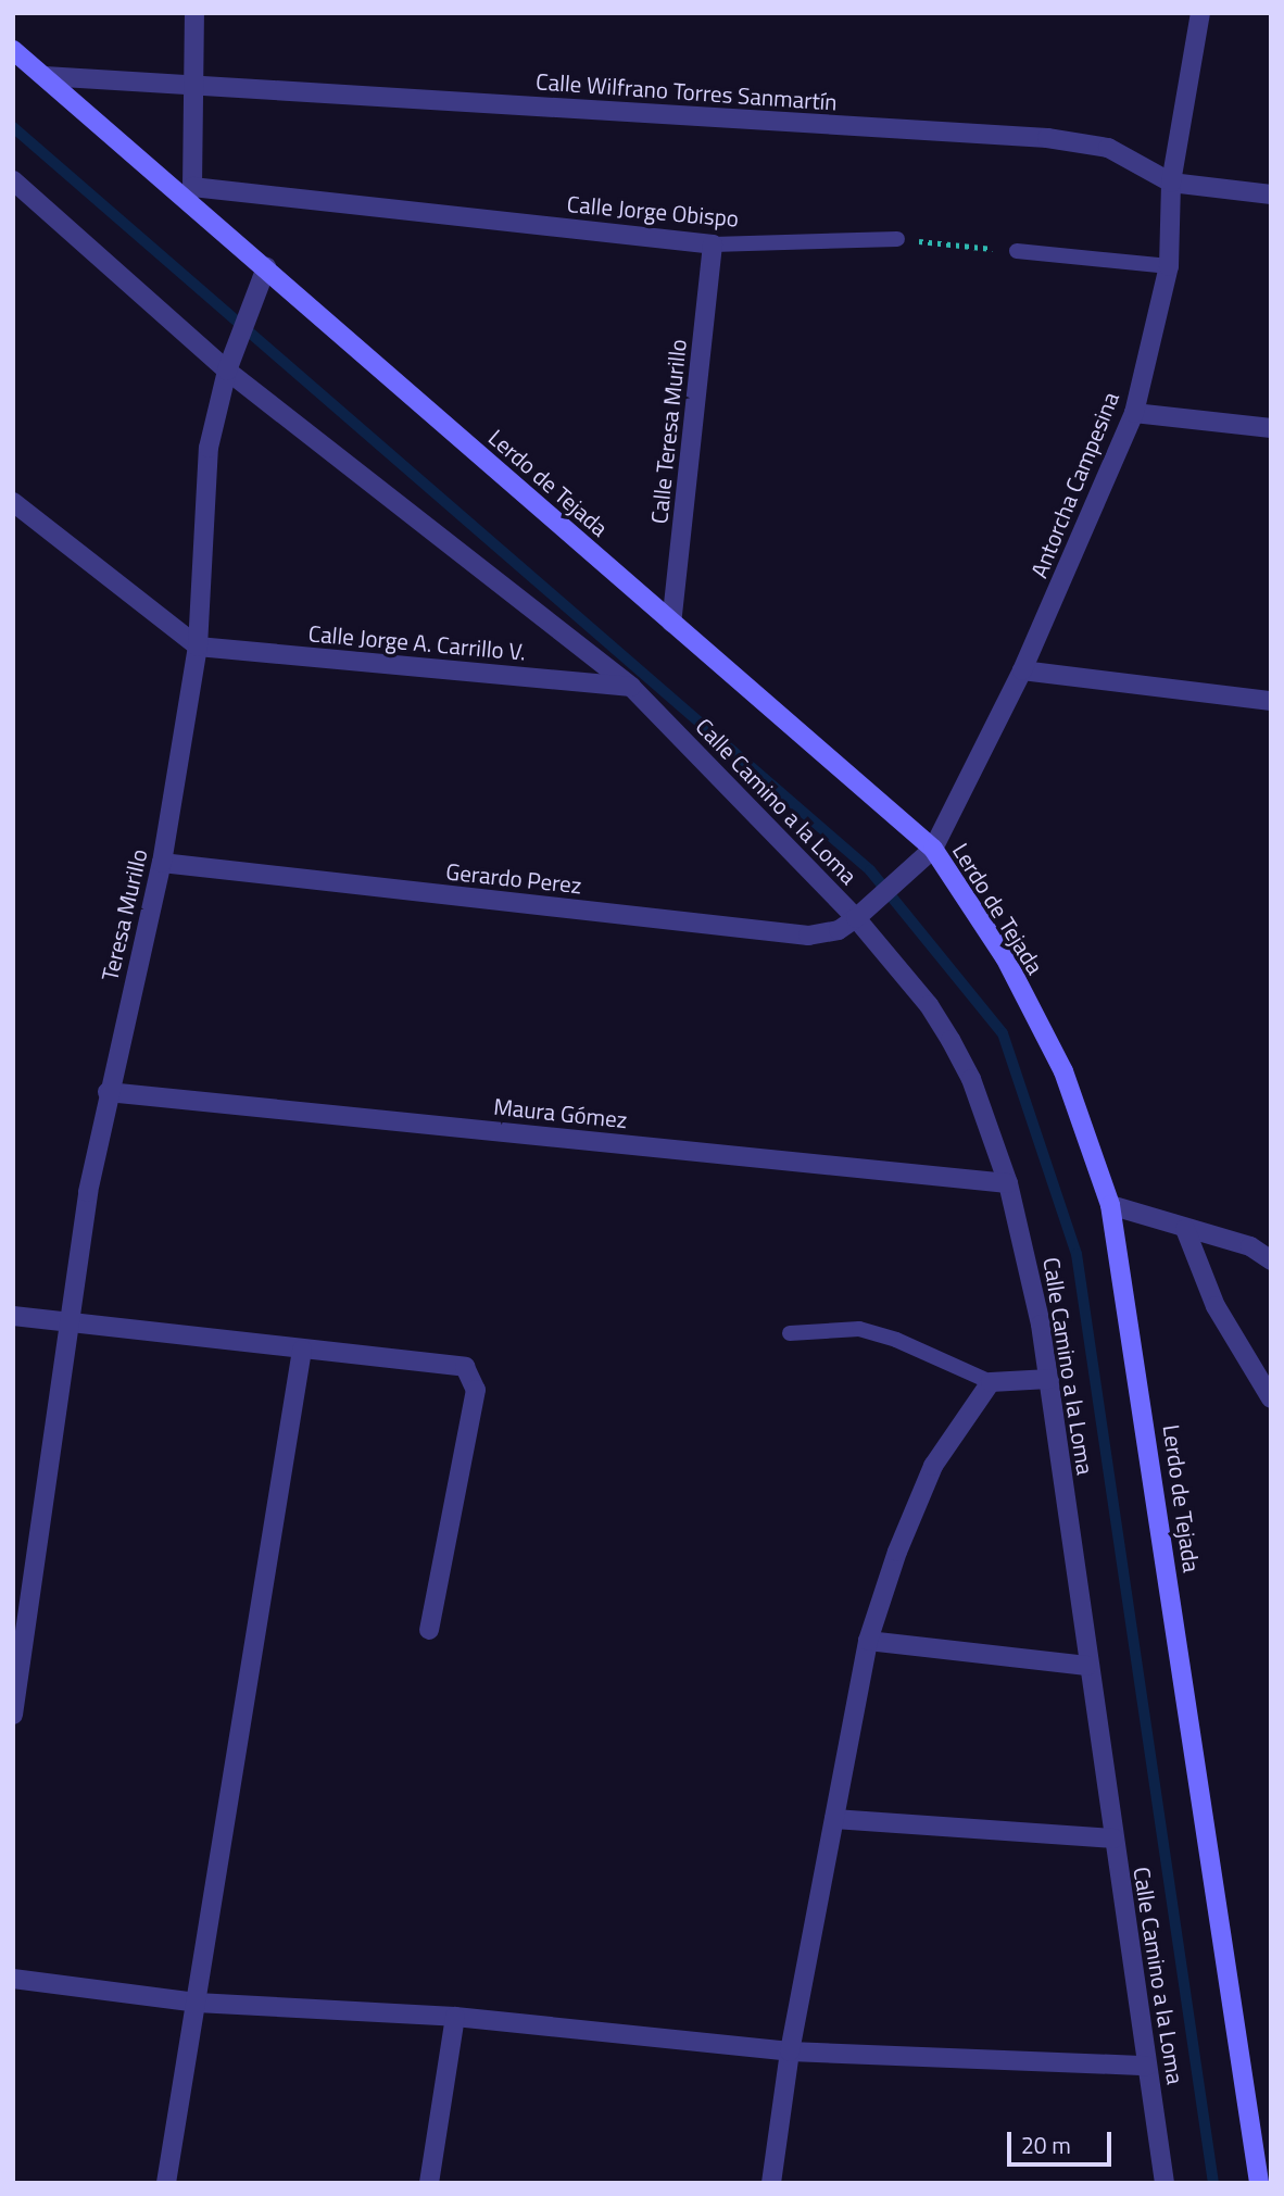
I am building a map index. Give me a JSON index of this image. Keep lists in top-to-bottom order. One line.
{"streets":{"street":["Calle Wilfrano Torres Sanmartín","Calle Jorge Obispo","Calle Teresa Murillo","Lerdo de Tejada","Antorcha Campesina","Calle Jorge A. Carrillo V.","Calle Camino a la Loma","Gerardo Perez","Teresa Murillo","Maura Gómez"]},"crossings":[["Calle Wilfrano Torres Sanmartín","Lerdo de Tejada"],["Calle Wilfrano Torres Sanmartín","Antorcha Campesina"],["Calle Jorge Obispo","Calle Teresa Murillo"],["Calle Jorge Obispo","Lerdo de Tejada"],["Calle Teresa Murillo","Lerdo de Tejada"],["Lerdo de Tejada","Antorcha Campesina"],["Antorcha Campesina","Calle Camino a la Loma"],["Antorcha Campesina","Gerardo Perez"],["Calle Jorge A. Carrillo V.","Calle Camino a la Loma"],["Calle Jorge A. Carrillo V.","Teresa Murillo"],["Calle Camino a la Loma","Gerardo Perez"],["Calle Camino a la Loma","Maura Gómez"],["Gerardo Perez","Teresa Murillo"],["Teresa Murillo","Maura Gómez"]],"scale_bar":"20 m"}
